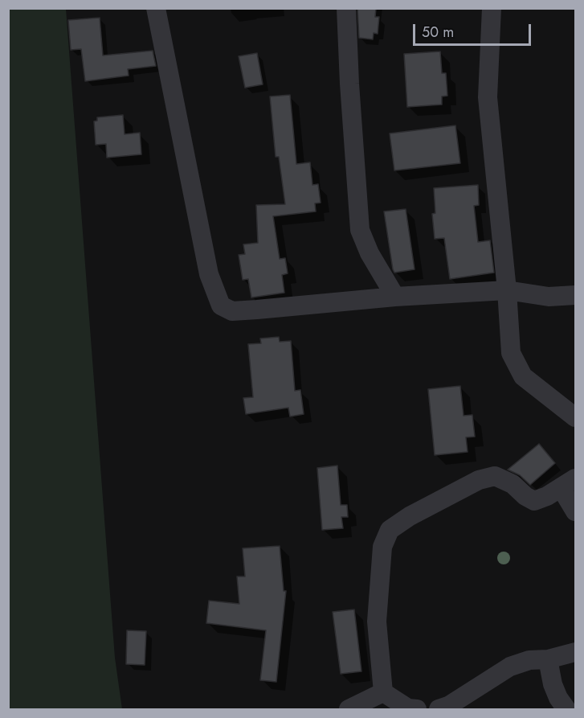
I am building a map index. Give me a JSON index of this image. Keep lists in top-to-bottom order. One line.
{"scale_bar":"50 m"}
